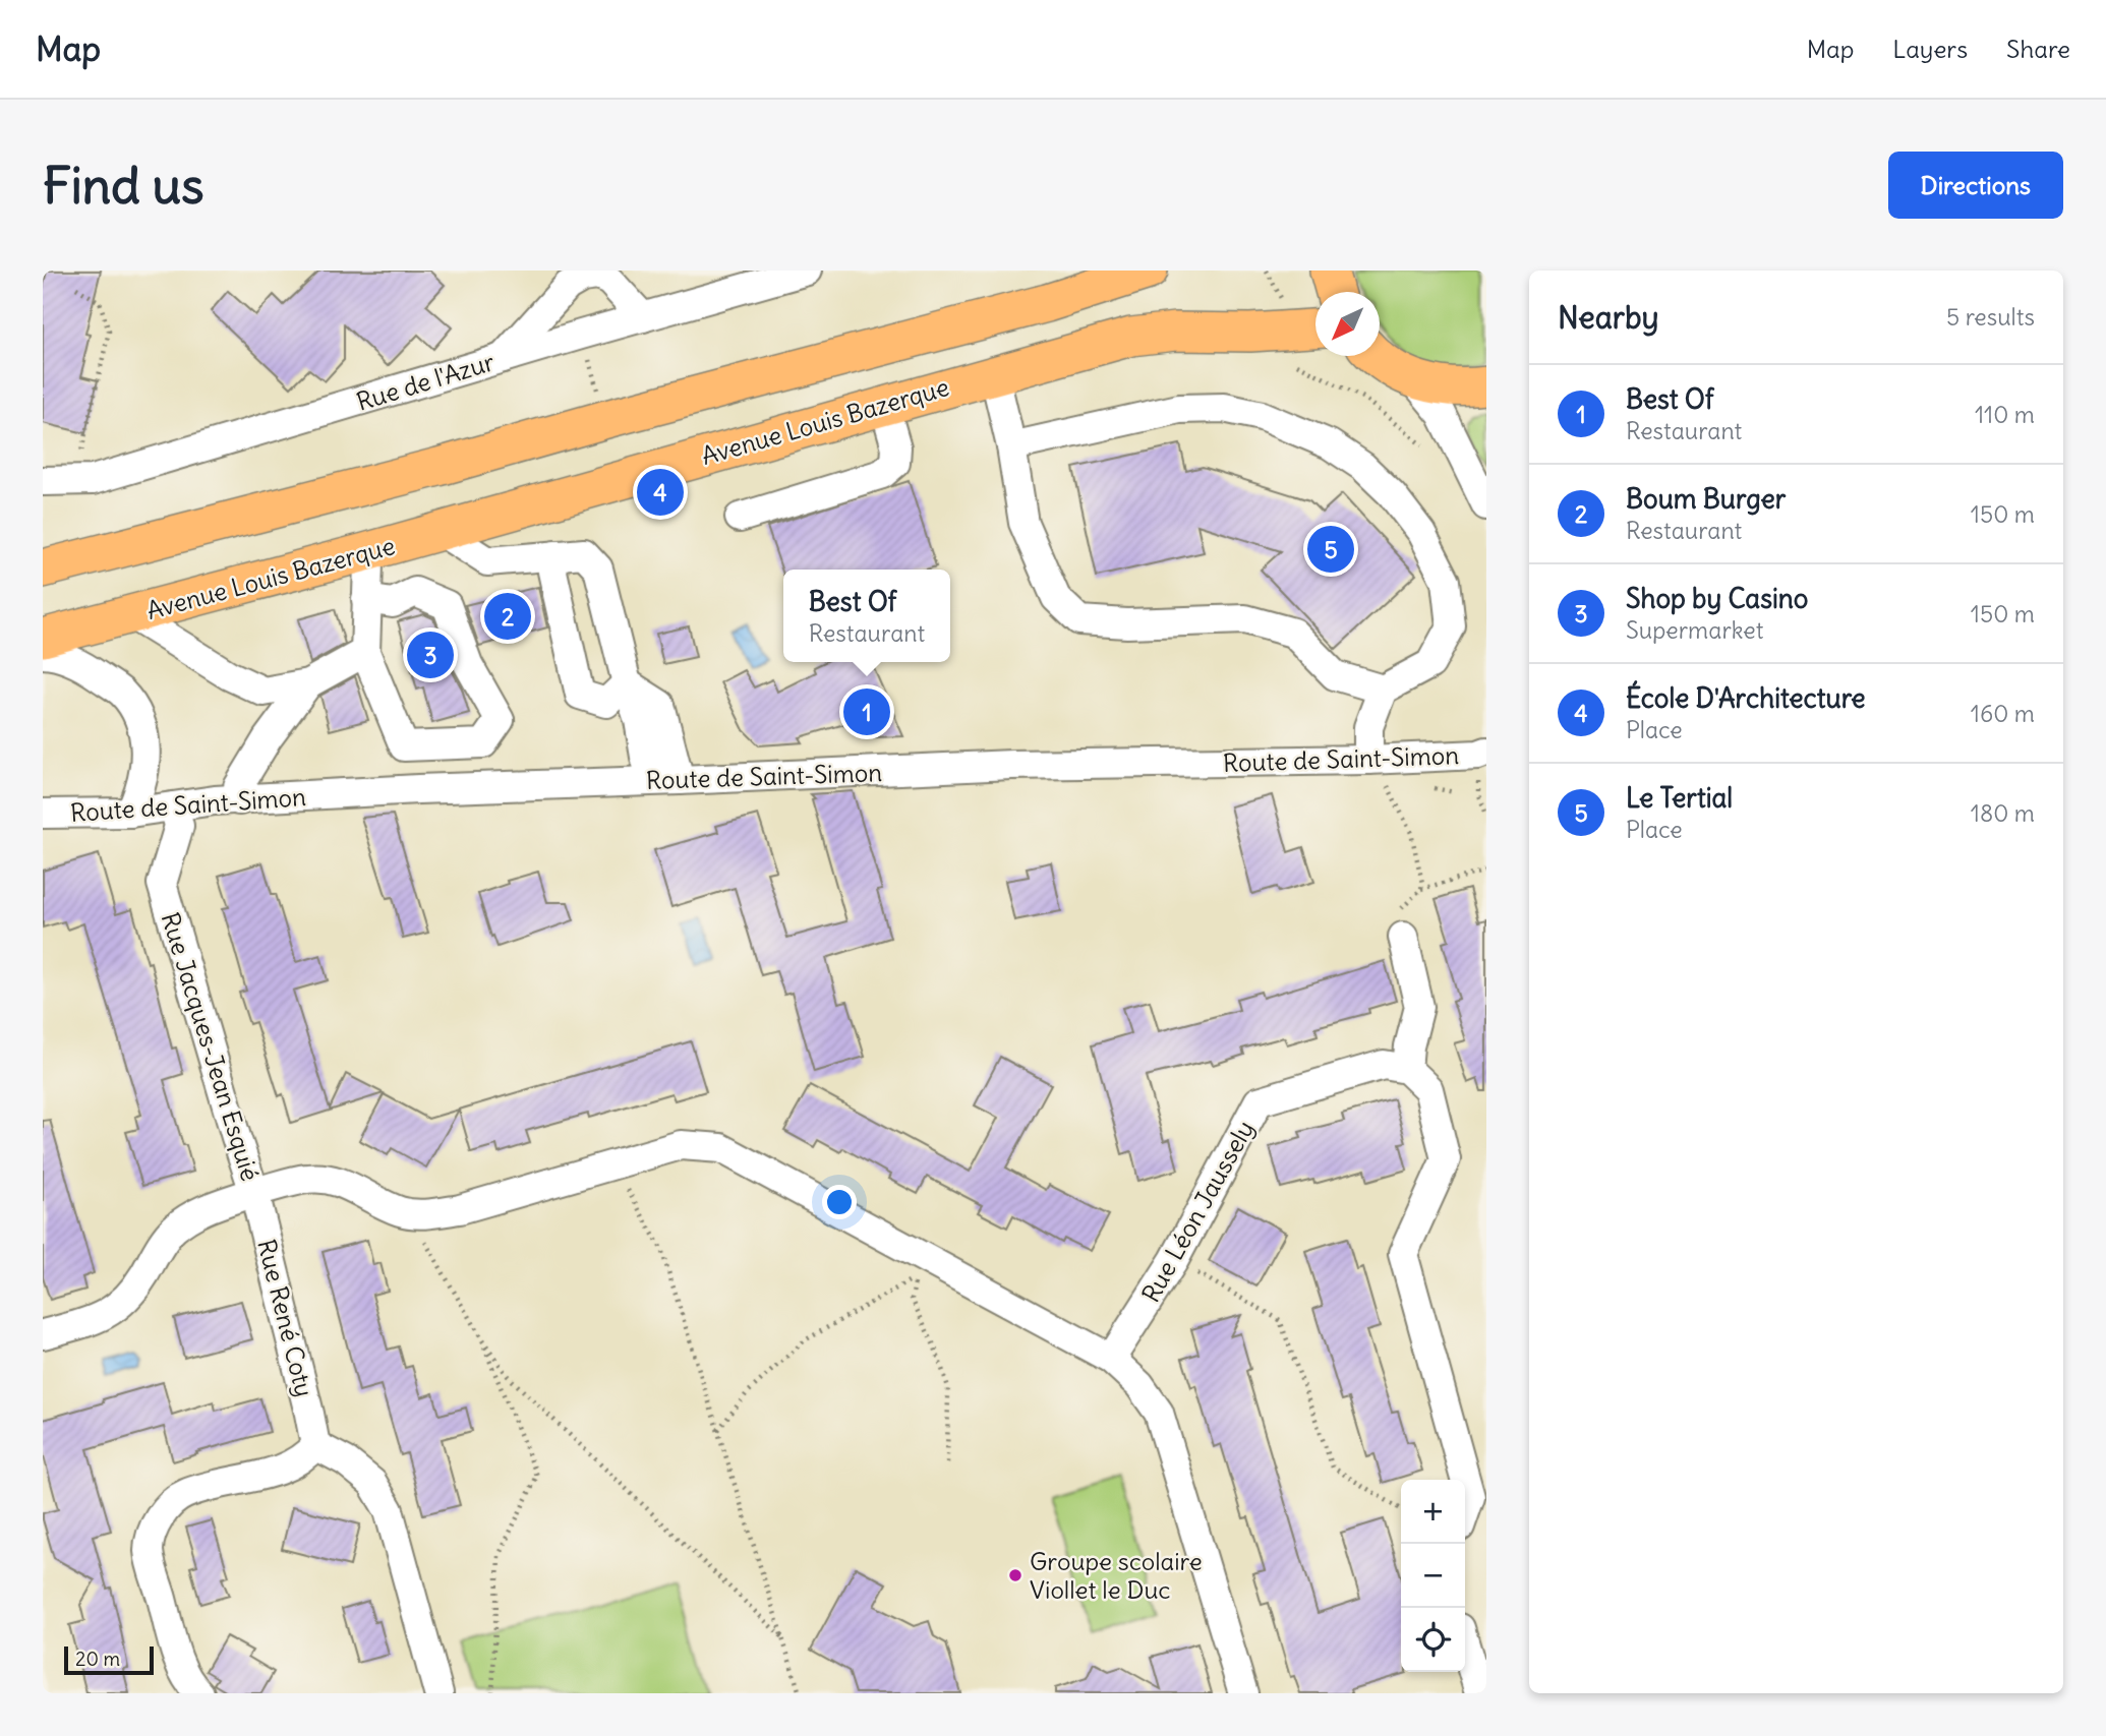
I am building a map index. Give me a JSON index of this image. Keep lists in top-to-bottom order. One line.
{"streets":{"main road":["Avenue Louis Bazerque"],"street":["Rue de l'Azur","Route de Saint-Simon","Rue Jacques-Jean Esquié","Rue Léon Jaussely","Rue René Coty"]},"crossings":[["Route de Saint-Simon","Rue Jacques-Jean Esquié"],["Rue Jacques-Jean Esquié","Rue Léon Jaussely"],["Rue Jacques-Jean Esquié","Rue René Coty"]],"places":["Groupe scolaire Viollet le Duc"],"scale_bar":"20 m","north":"bottom left","page":{"header":"Map","nav":["Map","Layers","Share"],"buttons":"Directions","title":"Find us","heading":["Nearby","5 results"],"list":[{"mark":"1","name":"Best Of","note":"Restaurant","value":"110 m"},{"mark":"2","name":"Boum Burger","note":"Restaurant","value":"150 m"},{"mark":"3","name":"Shop by Casino","note":"Supermarket","value":"150 m"},{"mark":"4","name":"École D'Architecture","note":"Place","value":"160 m"},{"mark":"5","name":"Le Tertial","note":"Place","value":"180 m"}],"pins":["4","5","2","3","1"],"popup":["Best Of","Restaurant"],"map_buttons":["+","−"],"scale":"20 m"}}
